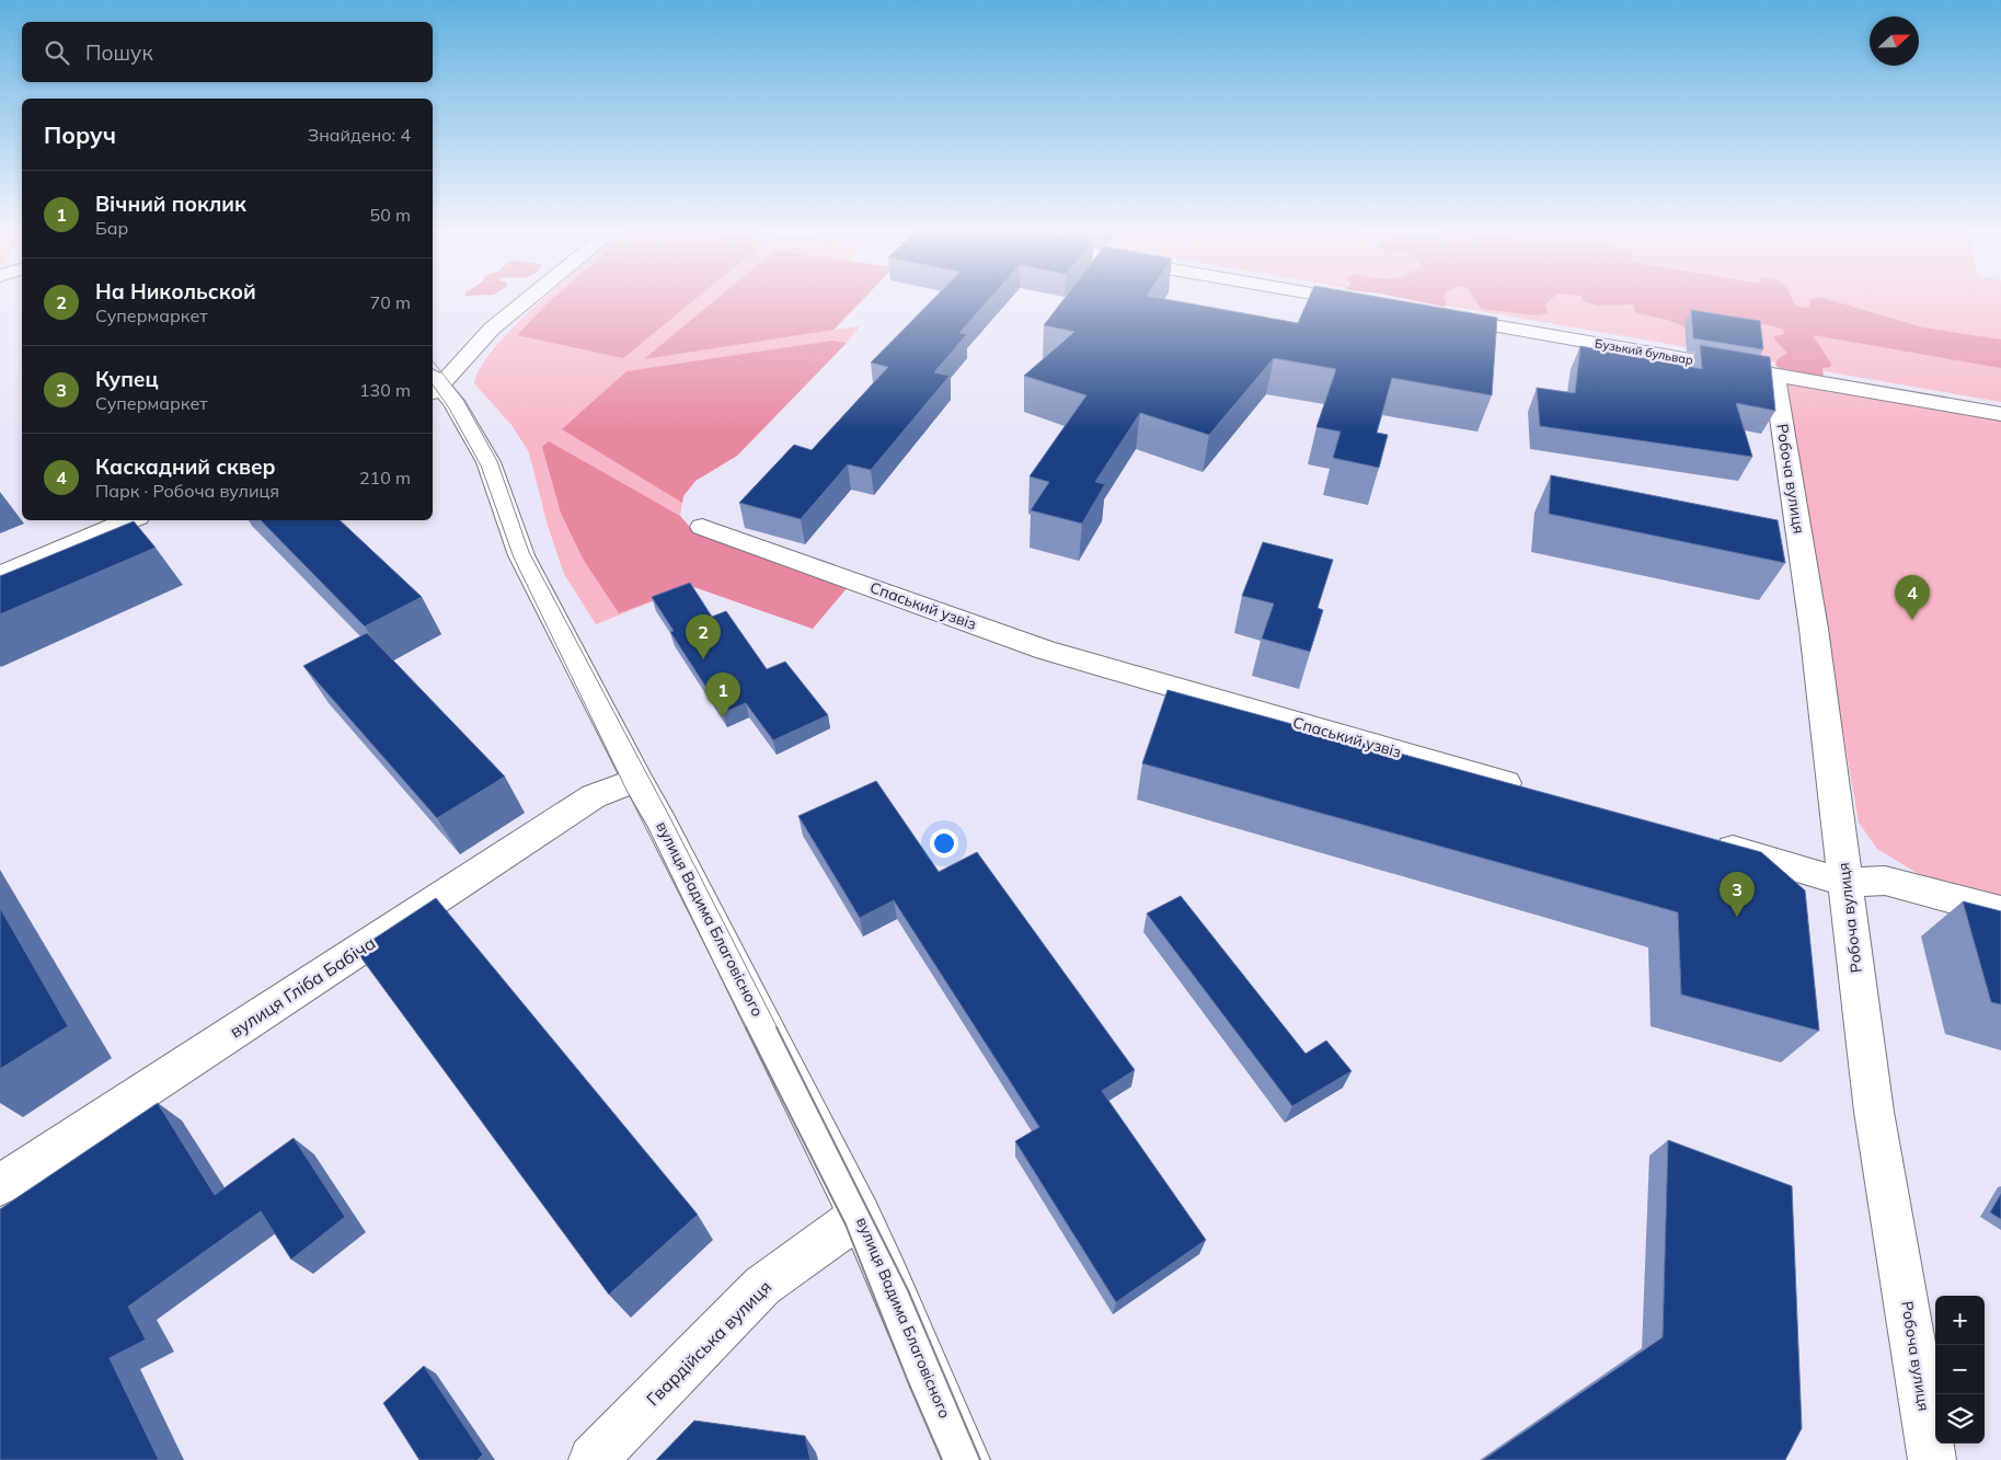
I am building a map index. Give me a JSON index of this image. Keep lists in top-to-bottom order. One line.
{"streets":{"street":["Бузький бульвар","Робоча вулиця","Спаський узвіз","вулиця Вадима Благовісного","вулиця Гліба Бабіча","Гвардійська вулиця"]},"crossings":[["Бузький бульвар","Робоча вулиця"],["вулиця Вадима Благовісного","вулиця Гліба Бабіча"],["вулиця Вадима Благовісного","Гвардійська вулиця"]],"north":"right","page":{"search":"Пошук","heading":["Поруч","Знайдено: 4"],"list":[{"mark":"1","name":"Вічний поклик","note":"Бар","value":"50 m"},{"mark":"2","name":"На Никольской","note":"Супермаркет","value":"70 m"},{"mark":"3","name":"Купец","note":"Супермаркет","value":"130 m"},{"mark":"4","name":"Каскадний сквер","note":"Парк · Робоча вулиця","value":"210 m"}],"pins":["4","2","1","3"],"map_buttons":["+","−"]}}
